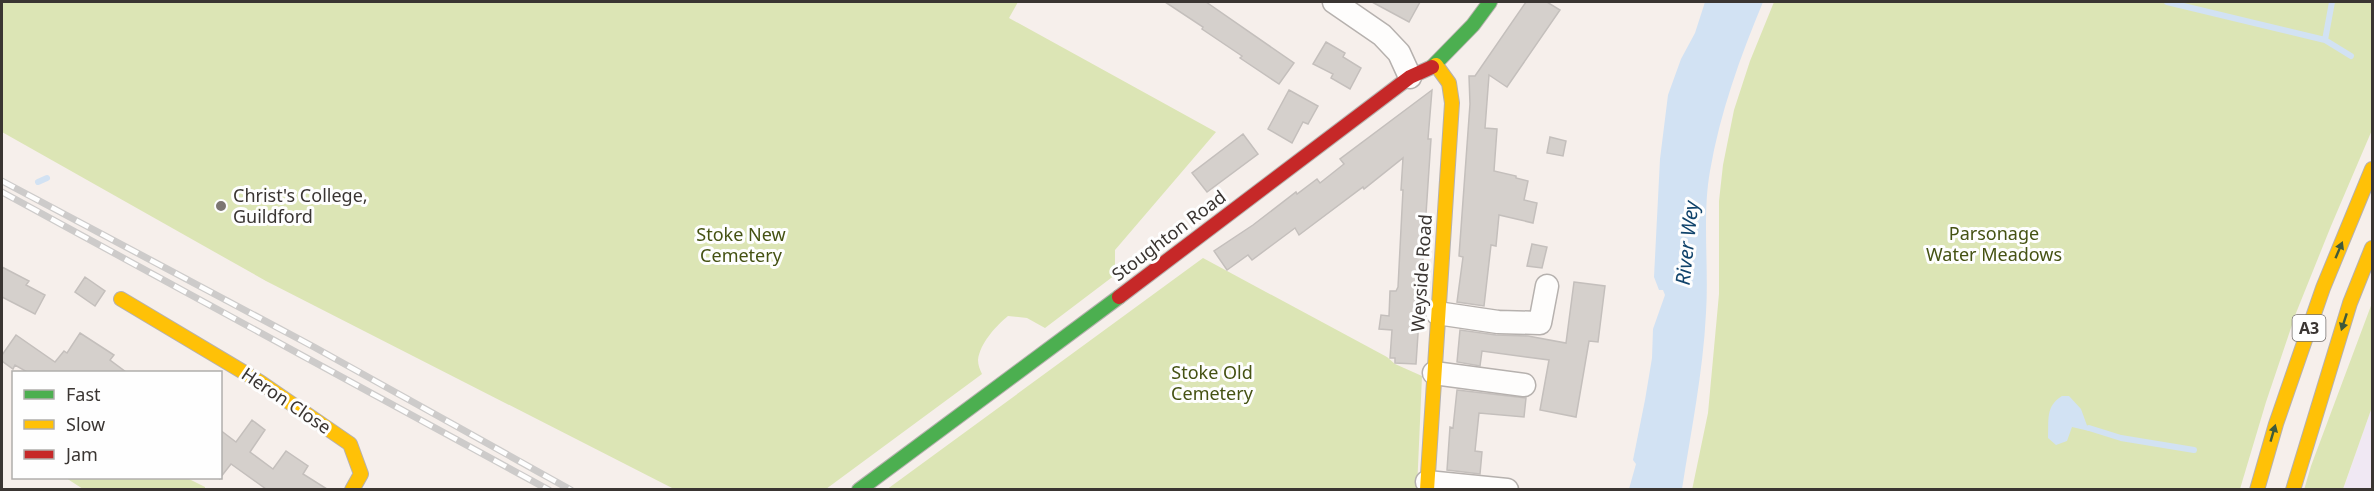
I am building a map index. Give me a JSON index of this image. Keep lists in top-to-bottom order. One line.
{"streets":{"main road":["Stoughton Road","Weyside Road","A3","Heron Close"]},"crossings":[["Stoughton Road","Weyside Road"]],"water":["River Wey"],"parks":["Parsonage Water Meadows","Stoke New Cemetery","Stoke Old Cemetery"],"places":["Christ's College, Guildford"],"legend":["Fast","Slow","Jam"]}
